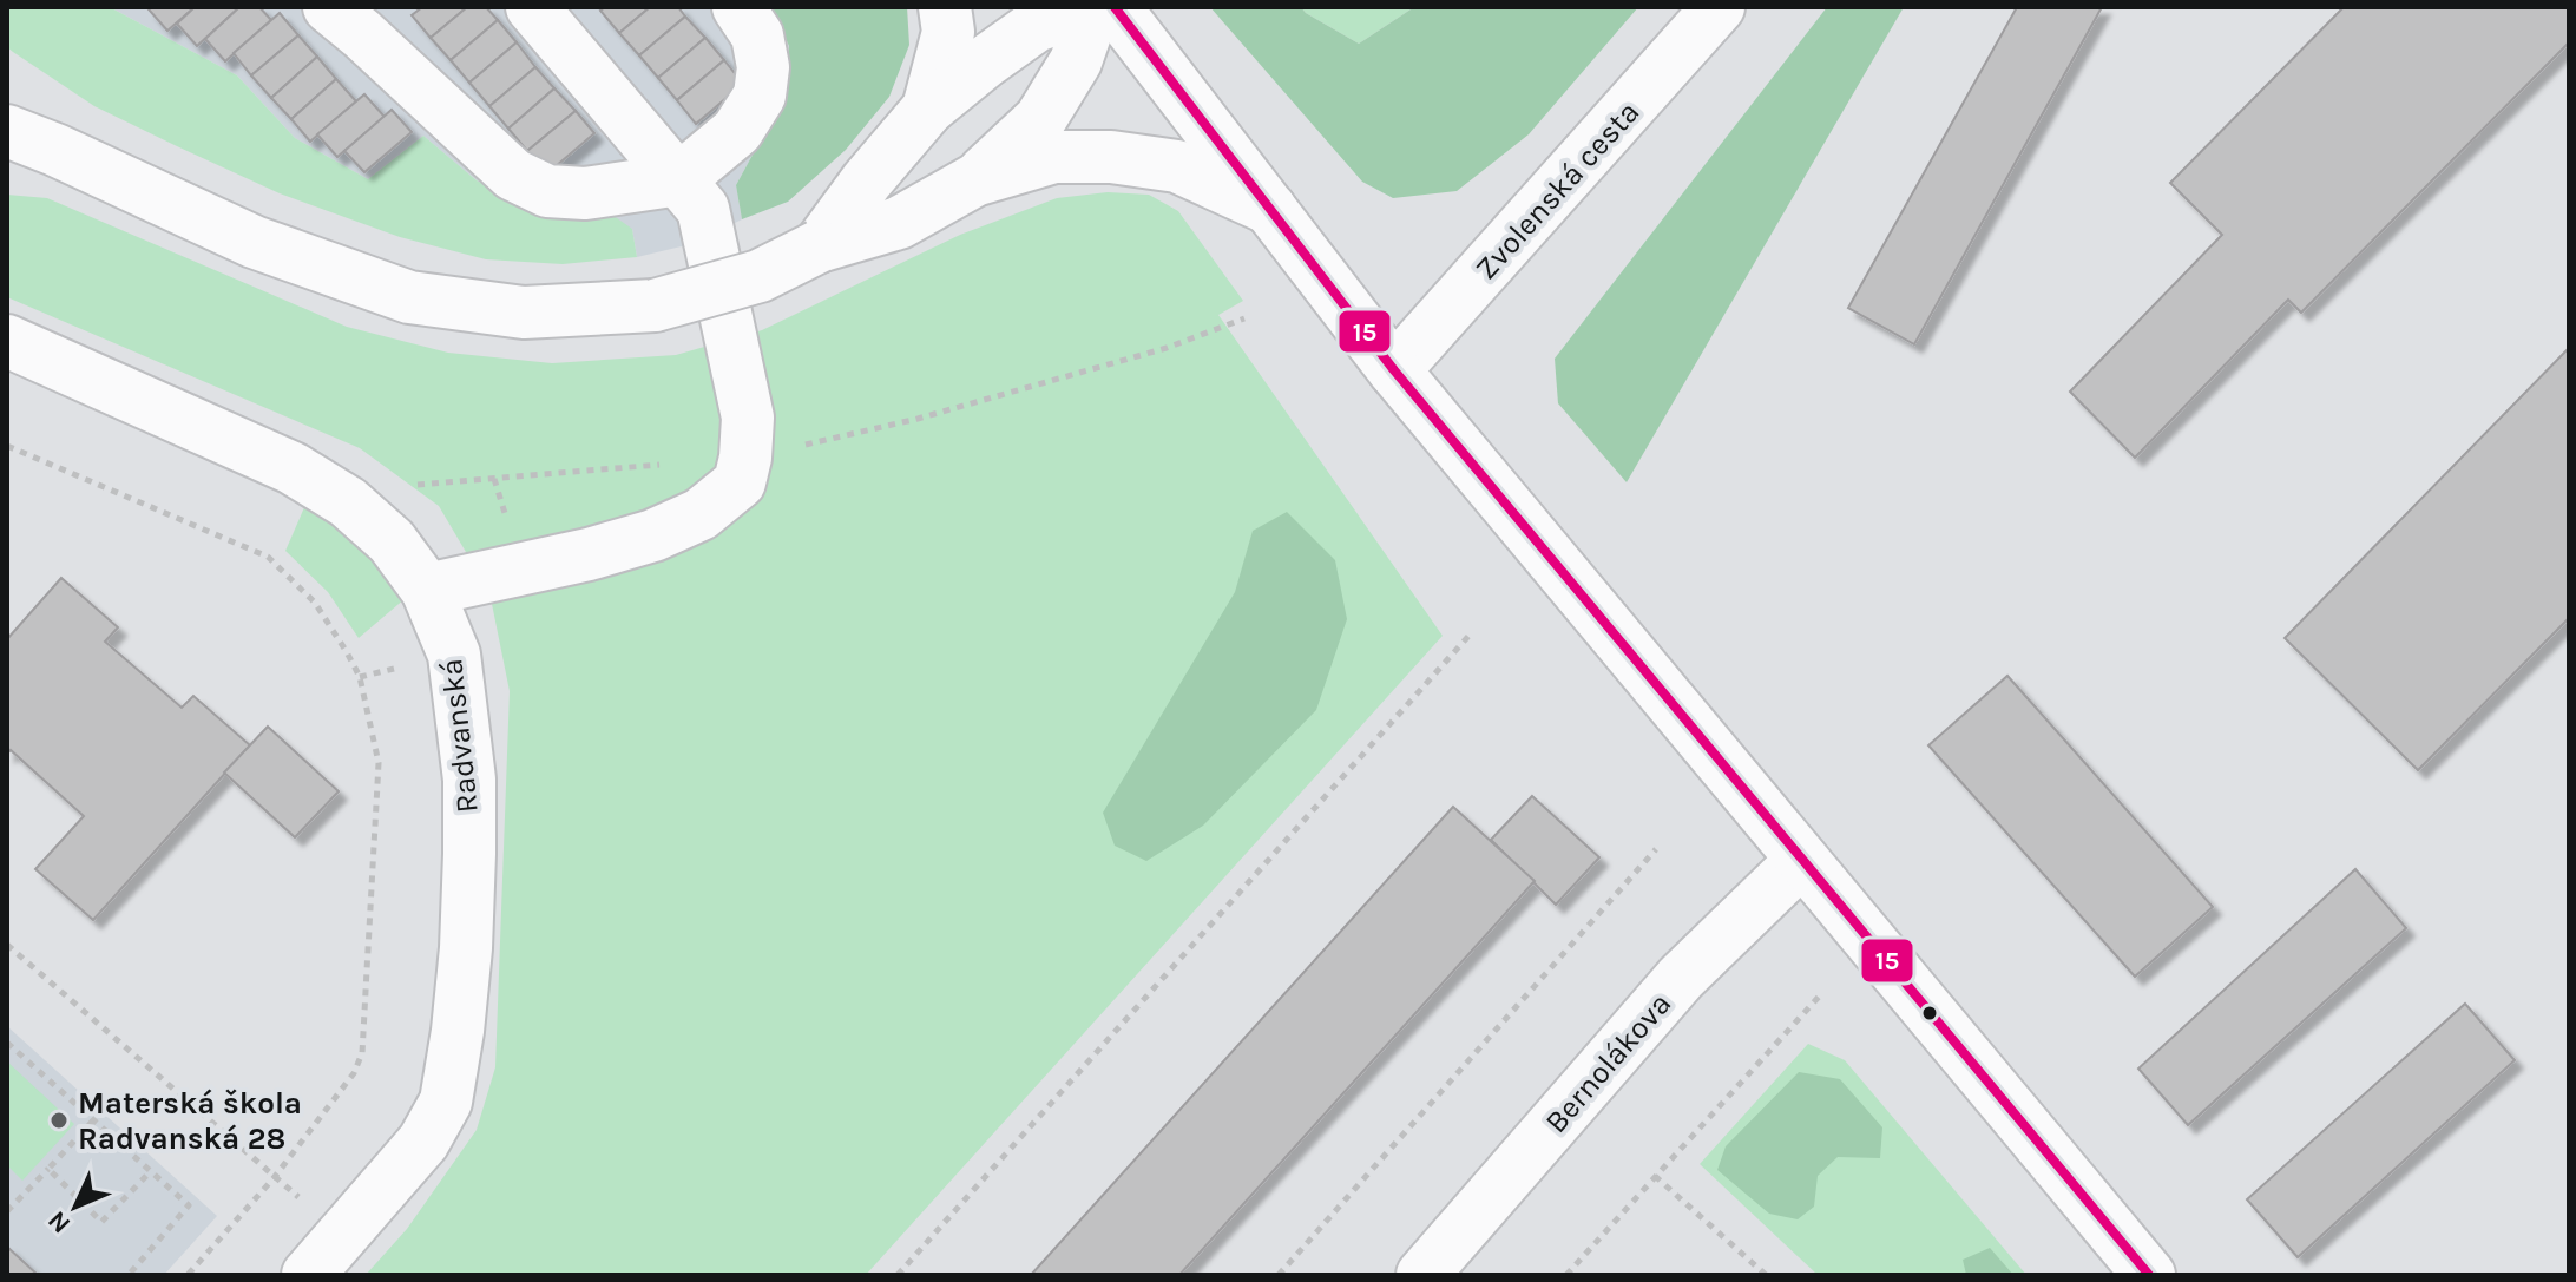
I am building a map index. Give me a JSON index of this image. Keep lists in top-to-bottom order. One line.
{"streets":{"main road":["Zvolenská cesta","Radvanská","Bernolákova"]},"places":["Materská škola Radvanská 28"],"lines":["transit line 15"],"north":"bottom left"}
